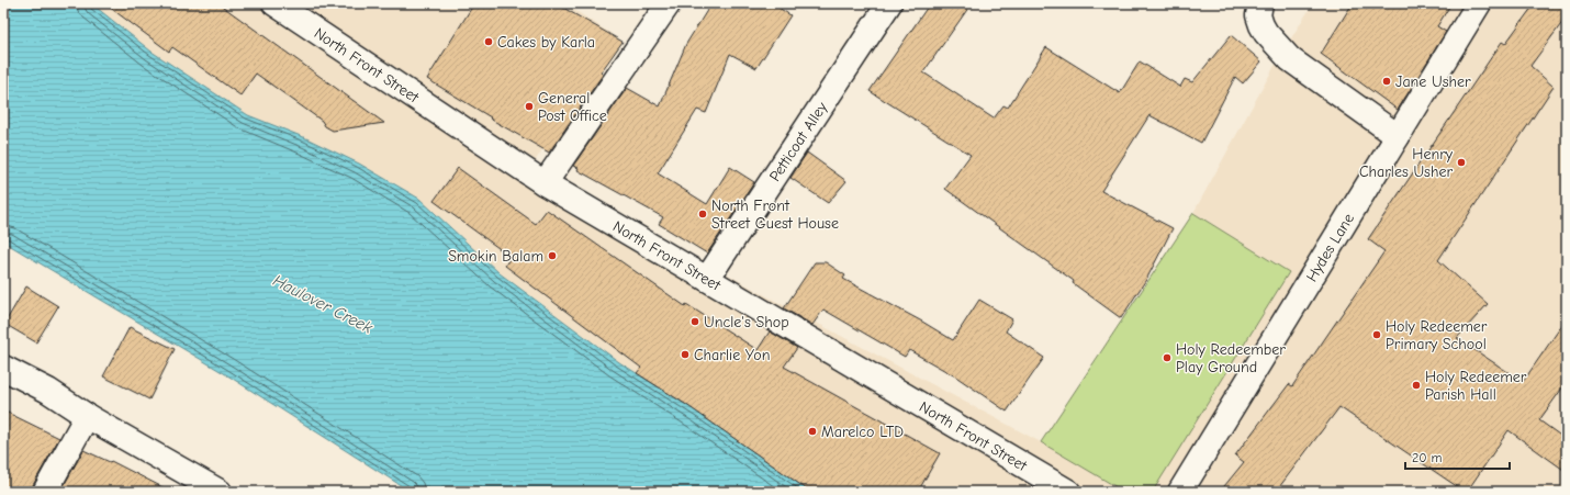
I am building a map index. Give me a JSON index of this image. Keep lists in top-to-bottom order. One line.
{"streets":{"street":["North Front Street","Petticoat Alley","Hydes Lane"]},"crossings":[["North Front Street","Petticoat Alley"]],"water":["Haulover Creek"],"places":["Cakes by Karla","Jane Usher","General Post Office","Henry Charles Usher","North Front Street Guest House","Smokin Balam","Uncle's Shop","Holy Redeemer Primary School","Charlie Yon","Holy Redeember Play Ground","Holy Redeemer Parish Hall","Marelco LTD"],"scale_bar":"20 m"}
